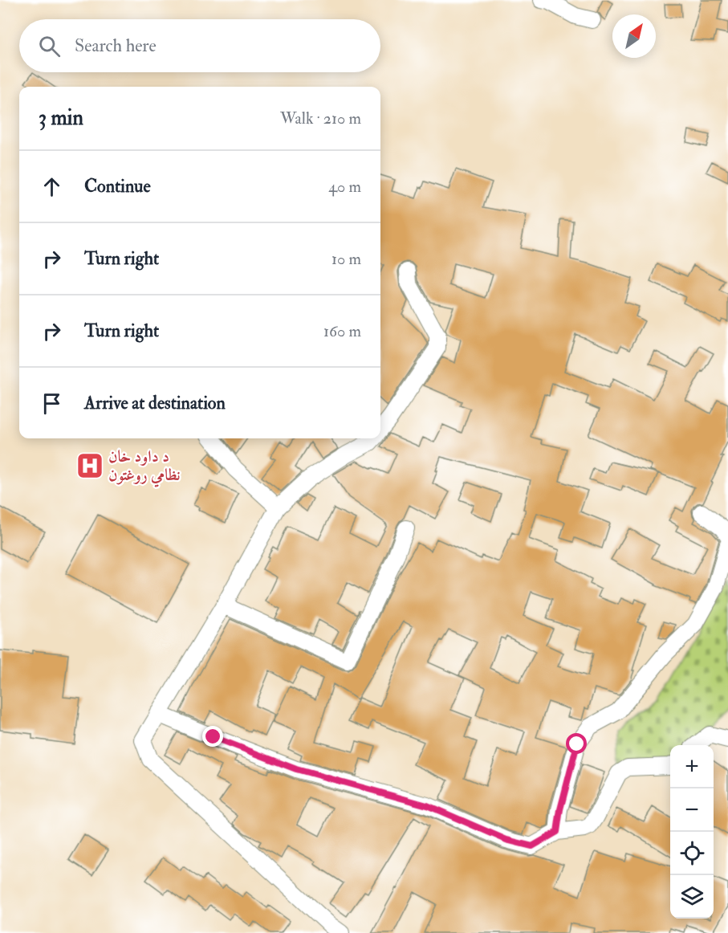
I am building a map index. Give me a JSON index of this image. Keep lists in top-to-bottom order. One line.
{"places":{"hospital":["د داود خان نظامي روغتون"]},"north":"top right","page":{"search":"Search here","heading":["3 min","Walk · 210 m"],"list":[["Continue","40 m"],["Turn right","10 m"],["Turn right","160 m"],"Arrive at destination"],"map_buttons":["+","−"]}}
